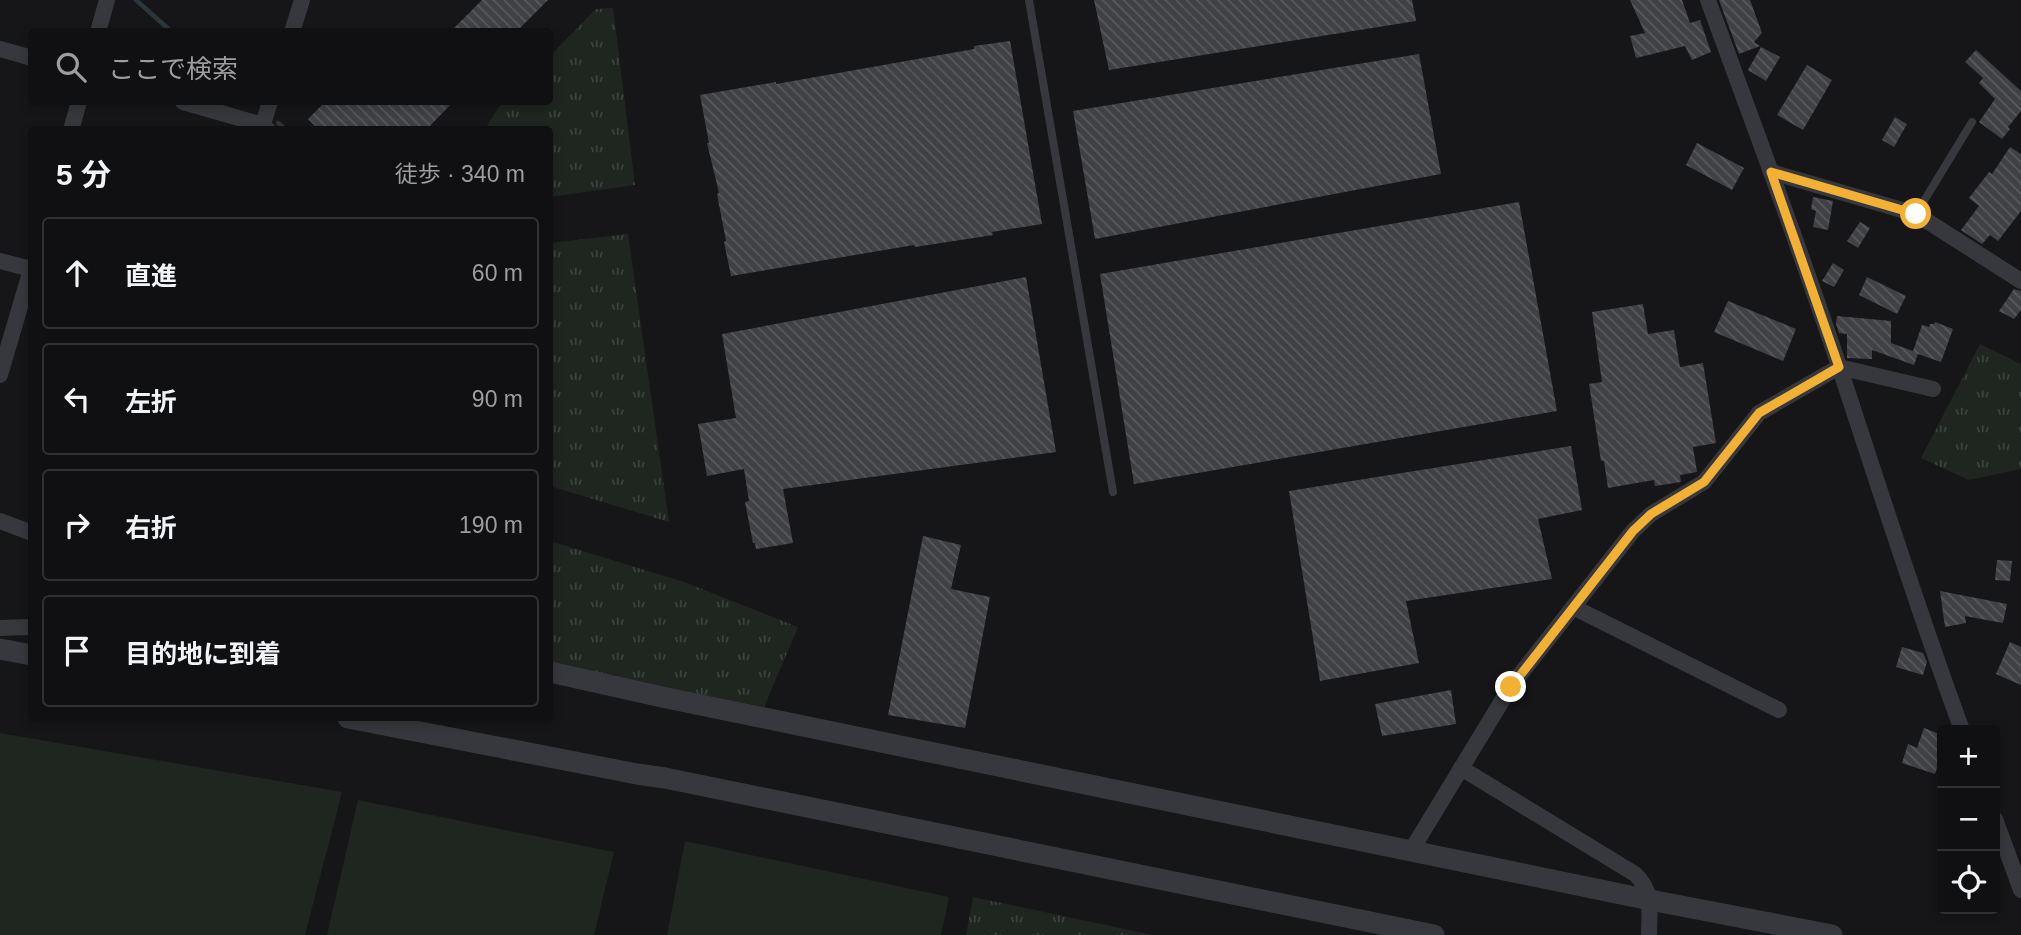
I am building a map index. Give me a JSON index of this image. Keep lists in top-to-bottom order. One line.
{"page":{"search":"ここで検索","heading":["5 分","徒歩 · 340 m"],"list":[["直進","60 m"],["左折","90 m"],["右折","190 m"],"目的地に到着"],"map_buttons":["+","−"]}}
